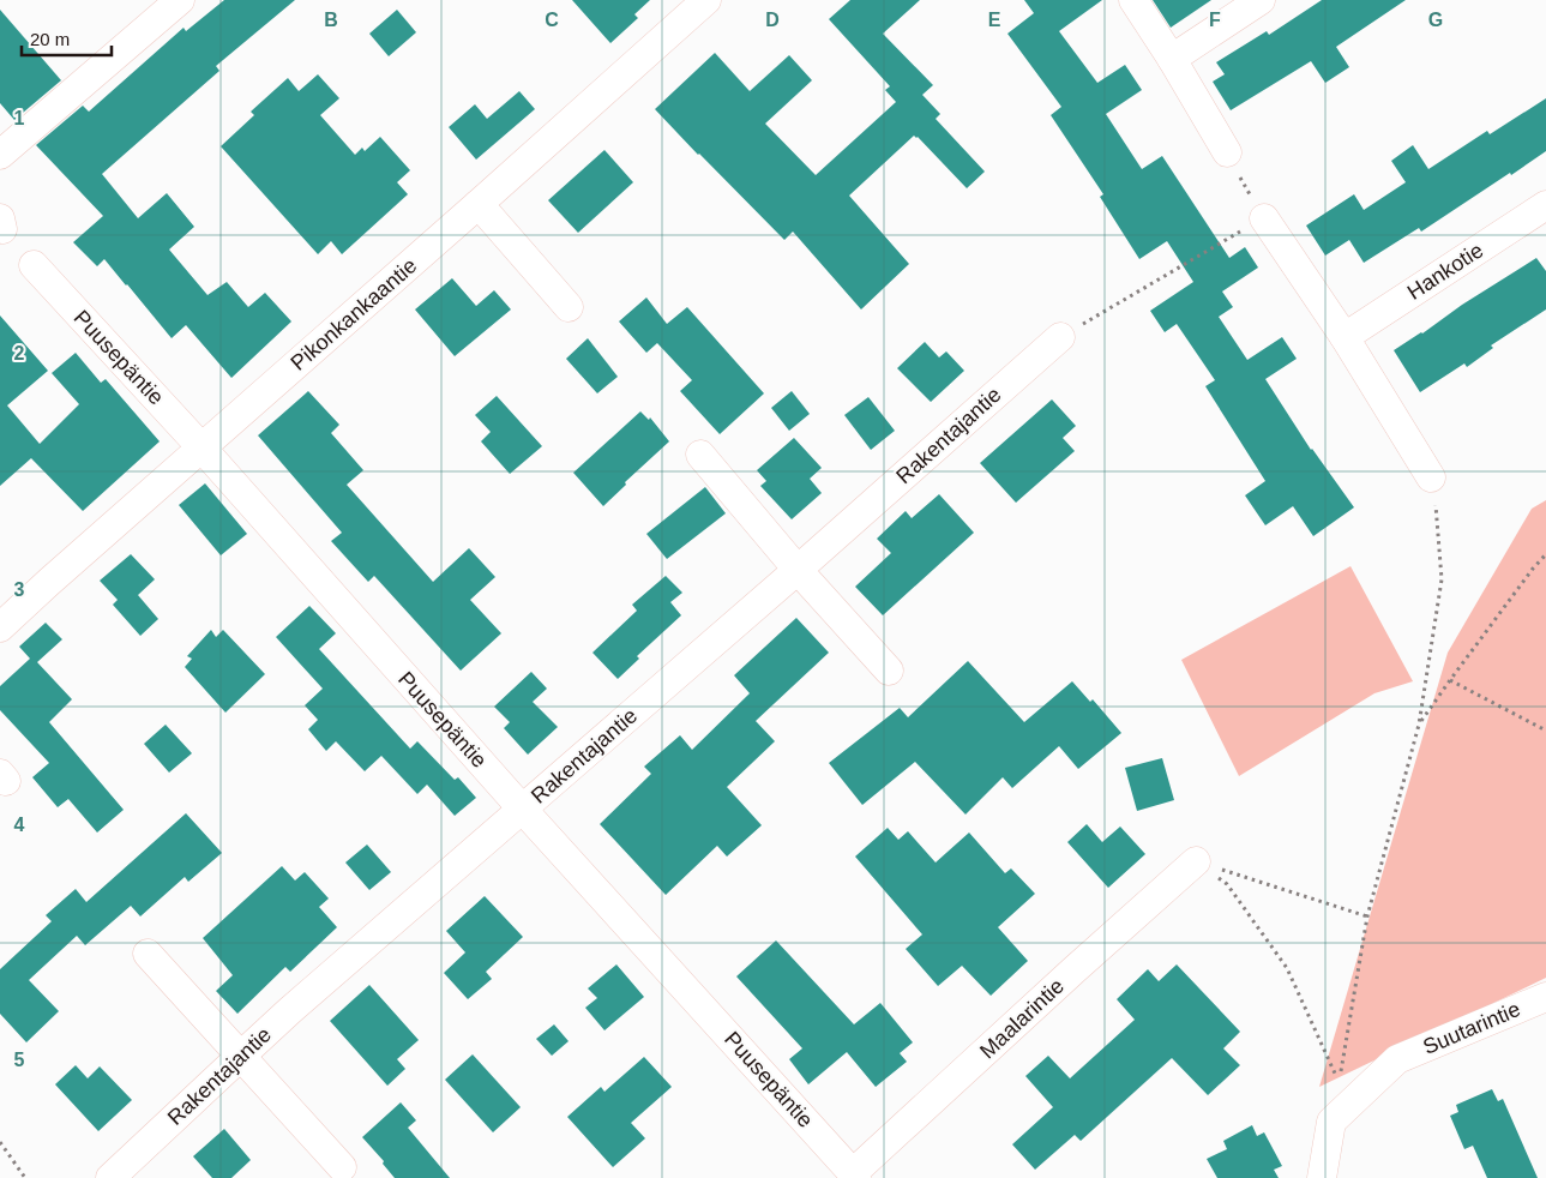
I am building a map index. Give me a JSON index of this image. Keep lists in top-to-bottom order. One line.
{"streets":{"street":["Hankotie","Pikonkankaantie","Puusepäntie","Rakentajantie","Maalarintie","Suutarintie"]},"crossings":[["Pikonkankaantie","Puusepäntie"],["Puusepäntie","Rakentajantie"],["Puusepäntie","Maalarintie"]],"scale_bar":"20 m","grid":{"columns":["B","C","D","E","F","G"],"rows":["1","2","3","4","5"]}}
